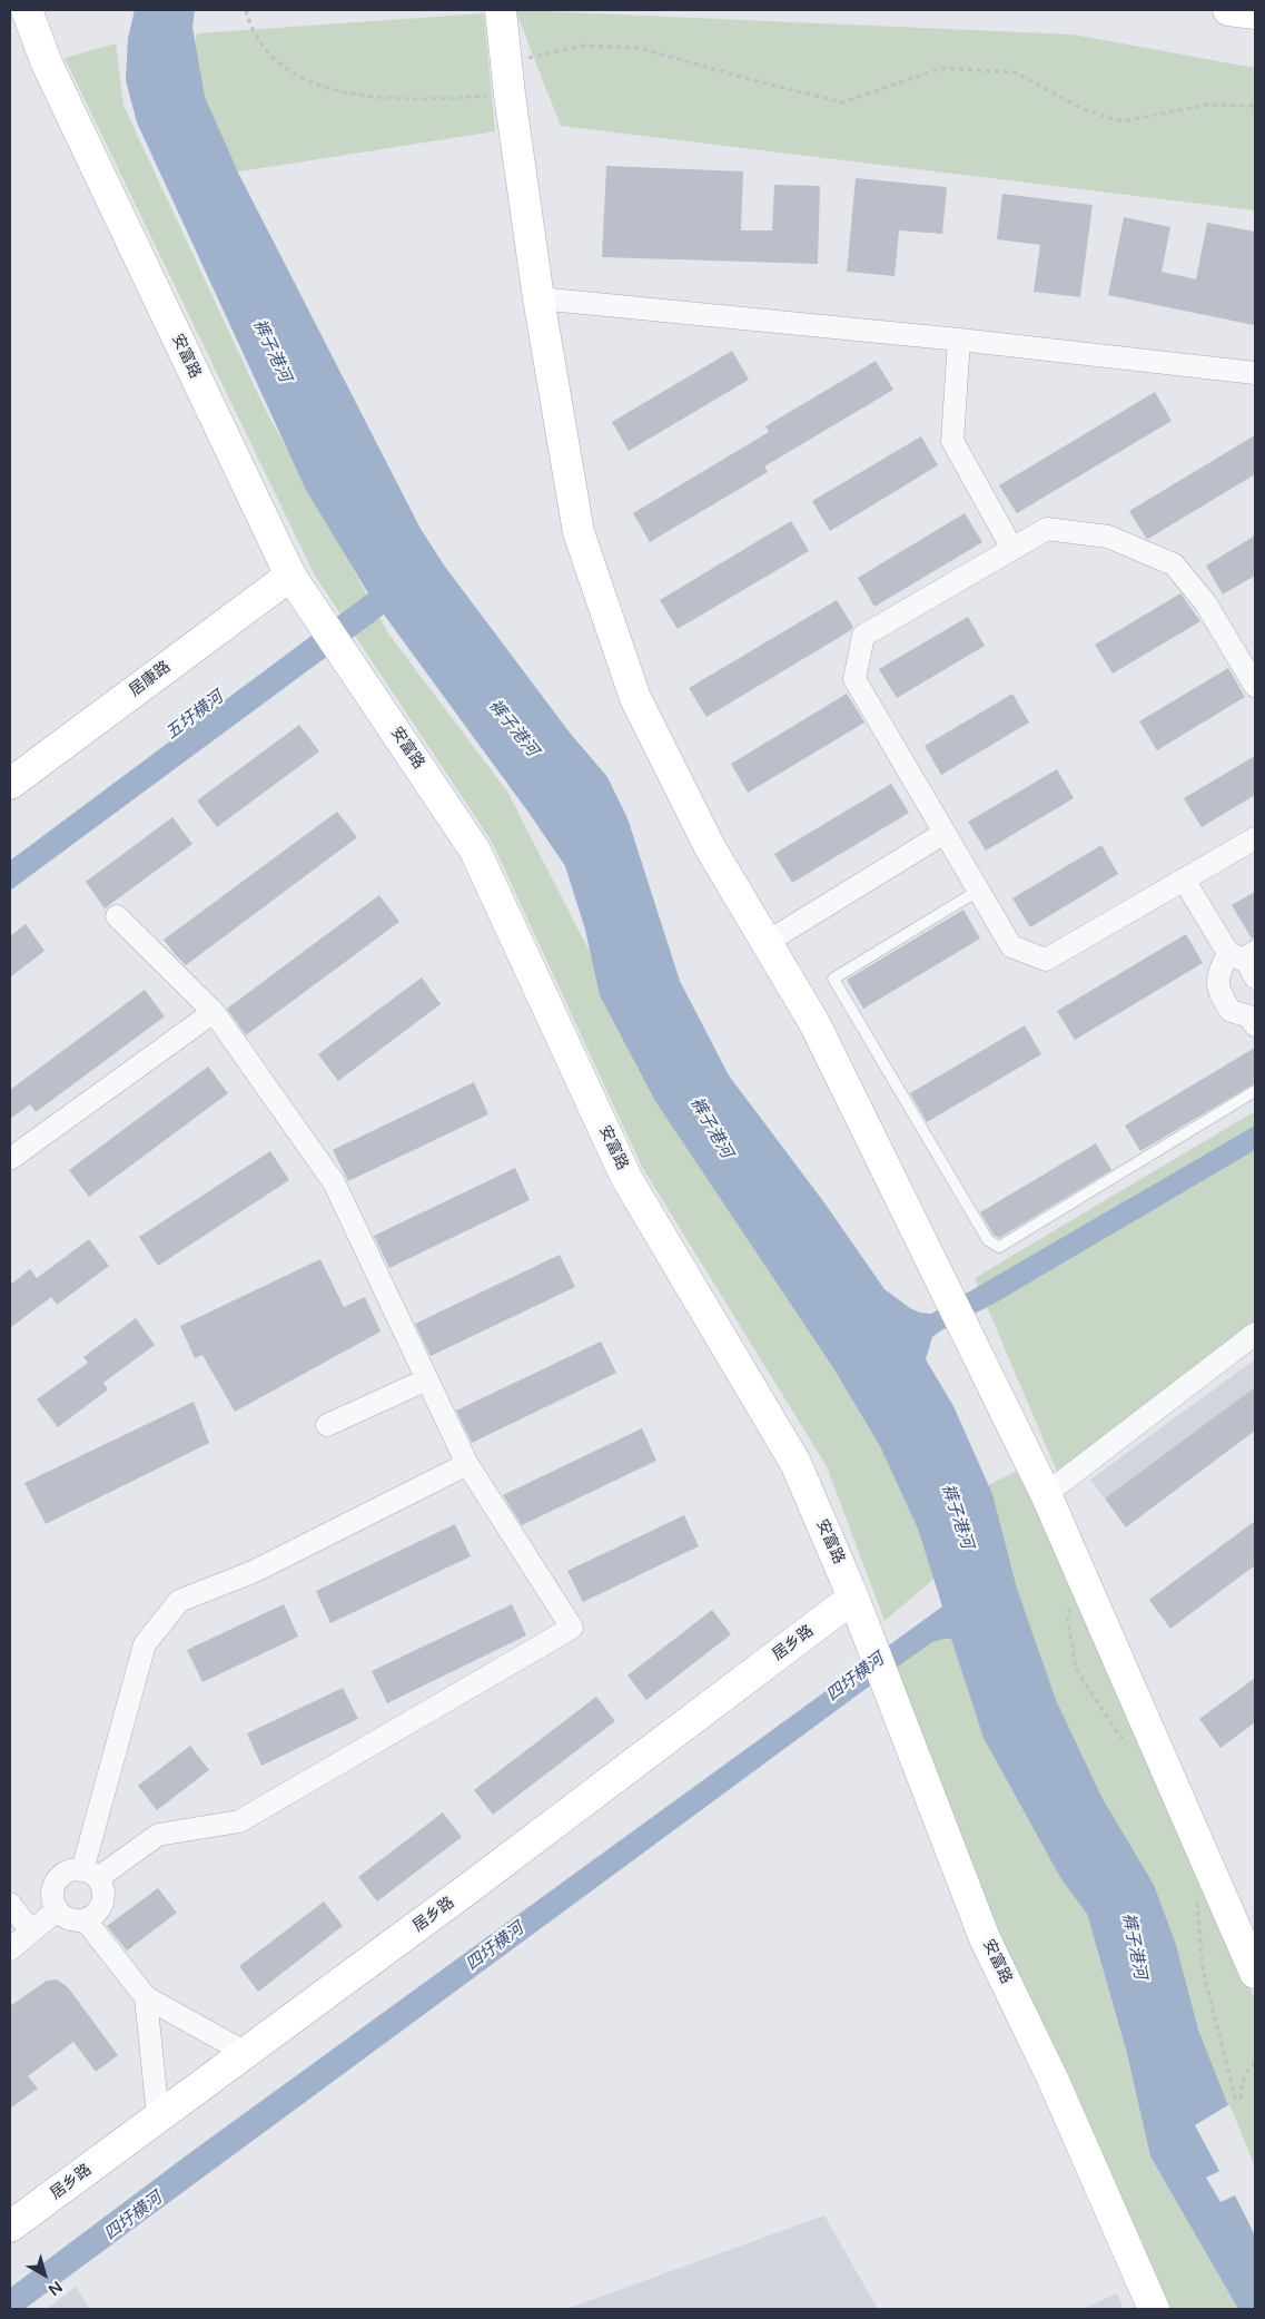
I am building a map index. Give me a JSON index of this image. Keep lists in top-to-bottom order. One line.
{"streets":{"street":["安富路","居康路","居乡路"]},"crossings":[["安富路","居康路"],["安富路","居乡路"]],"water":["裤子港河","五圩横河","四圩横河"],"north":"bottom right"}
